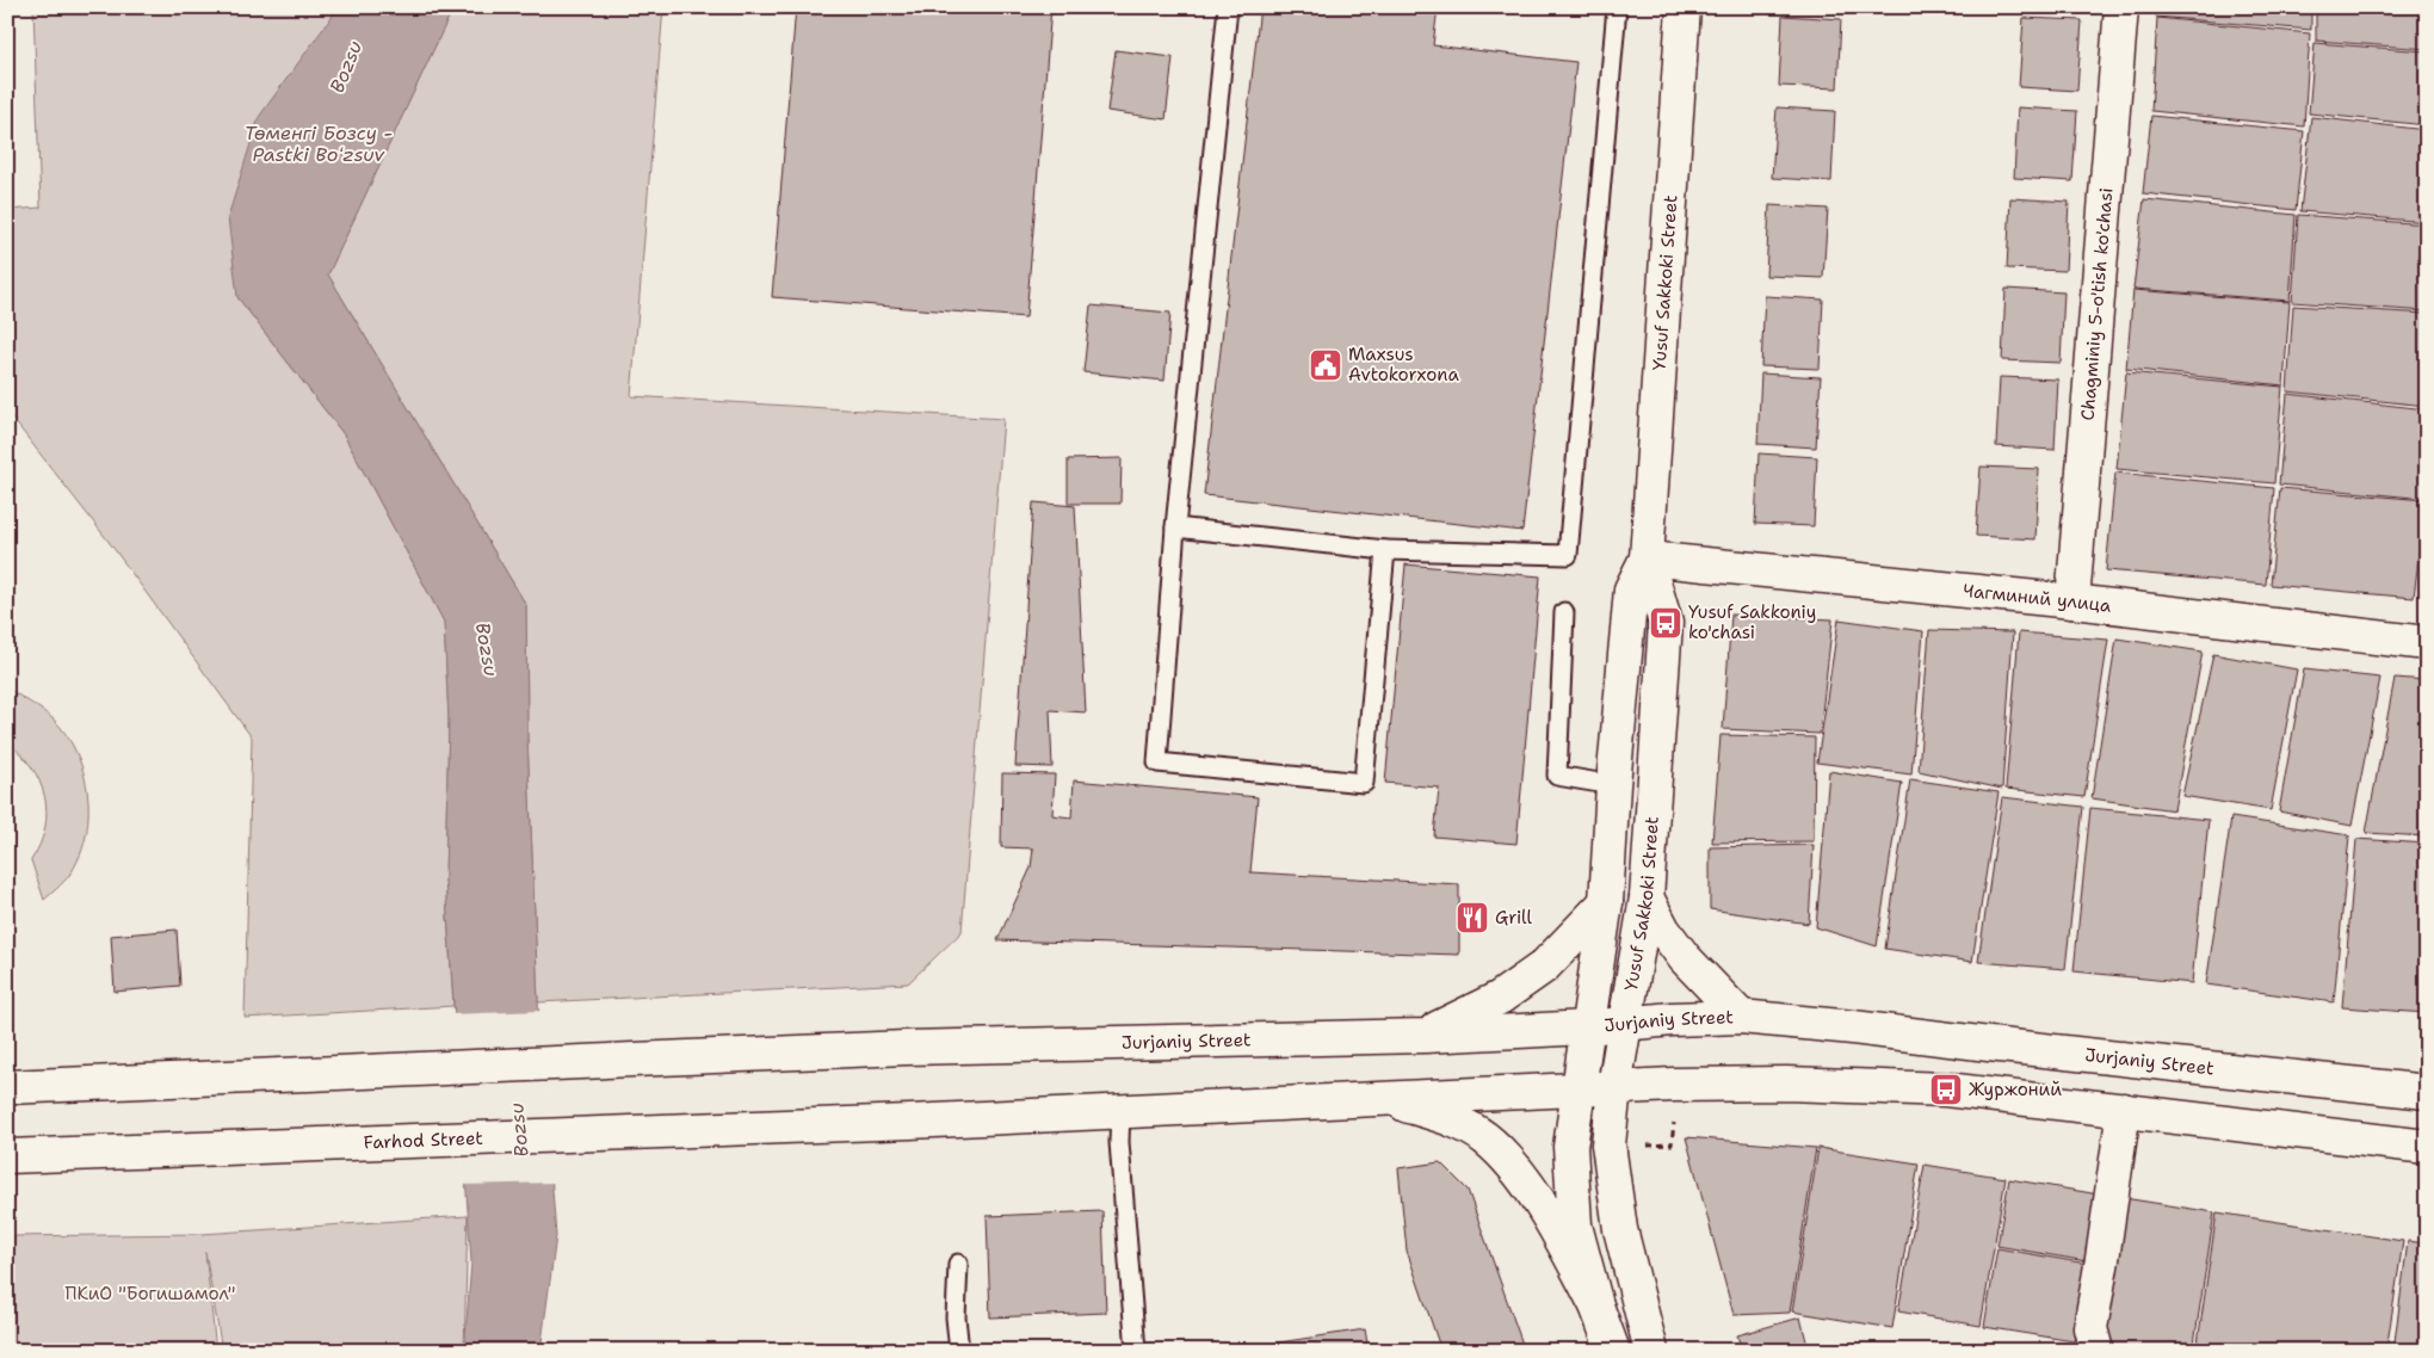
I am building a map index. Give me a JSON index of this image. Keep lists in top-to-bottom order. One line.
{"streets":{"main road":["Yusuf Sakkoki Street","Chagminiy 5-o'tish ko'chasi","Чагминий улица","Jurjaniy Street","Farhod Street"]},"crossings":[["Yusuf Sakkoki Street","Чагминий улица"],["Yusuf Sakkoki Street","Jurjaniy Street"],["Chagminiy 5-o'tish ko'chasi","Чагминий улица"]],"water":["Bozsu","Төменгі Бозсу - Pastki Boʻzsuv"],"parks":["ПКиО \"Богишамол\""],"places":{"public building":["Maxsus Avtokorxona"],"bus stop":["Yusuf Sakkoniy ko'chasi","Журжоний"],"restaurant":["Grill"]}}
